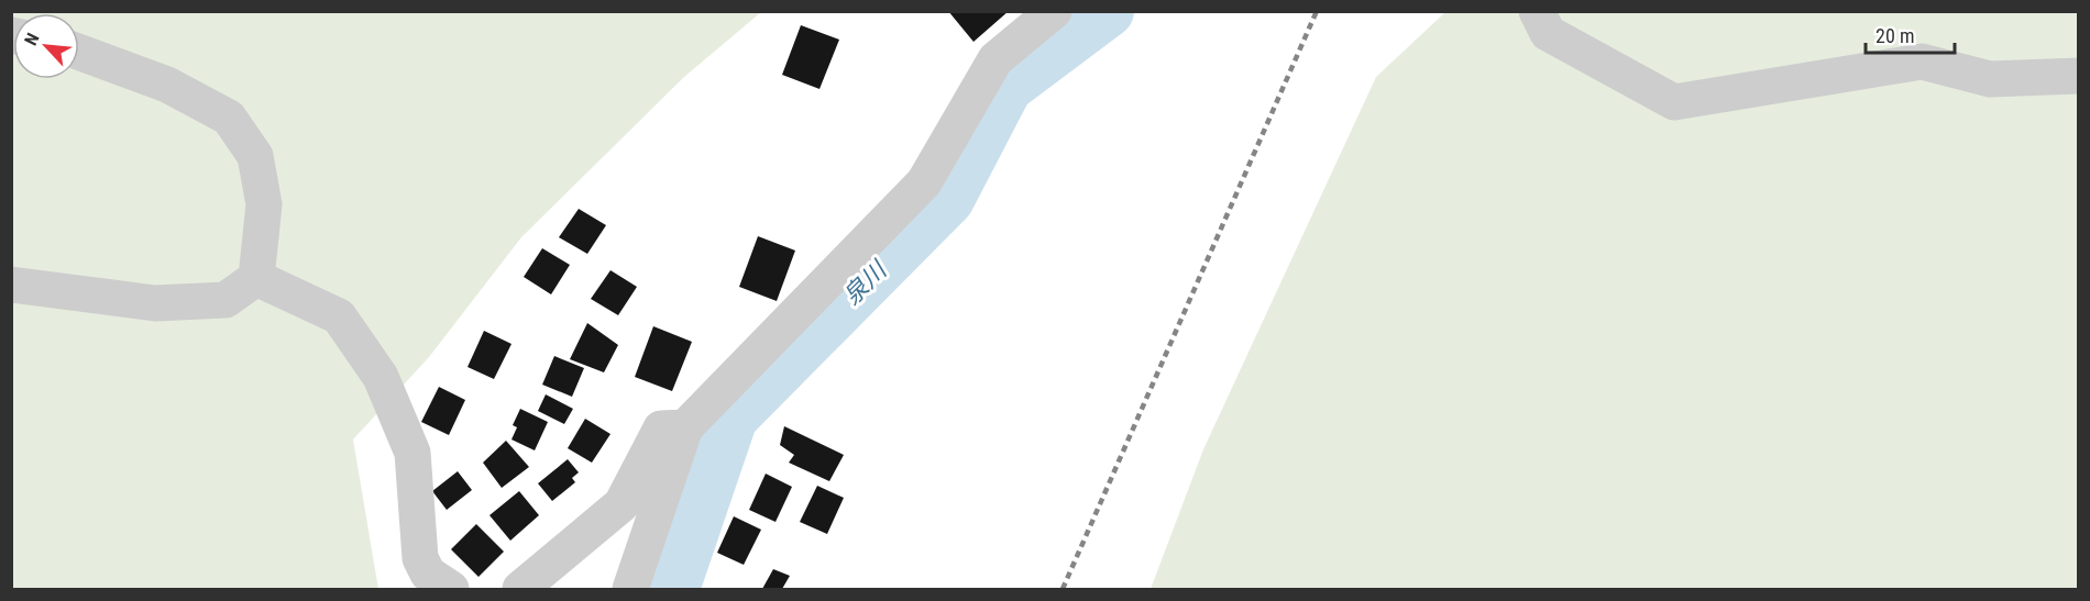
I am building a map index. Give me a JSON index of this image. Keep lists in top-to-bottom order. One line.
{"water":["泉川"],"scale_bar":"20 m","north":"top left"}
